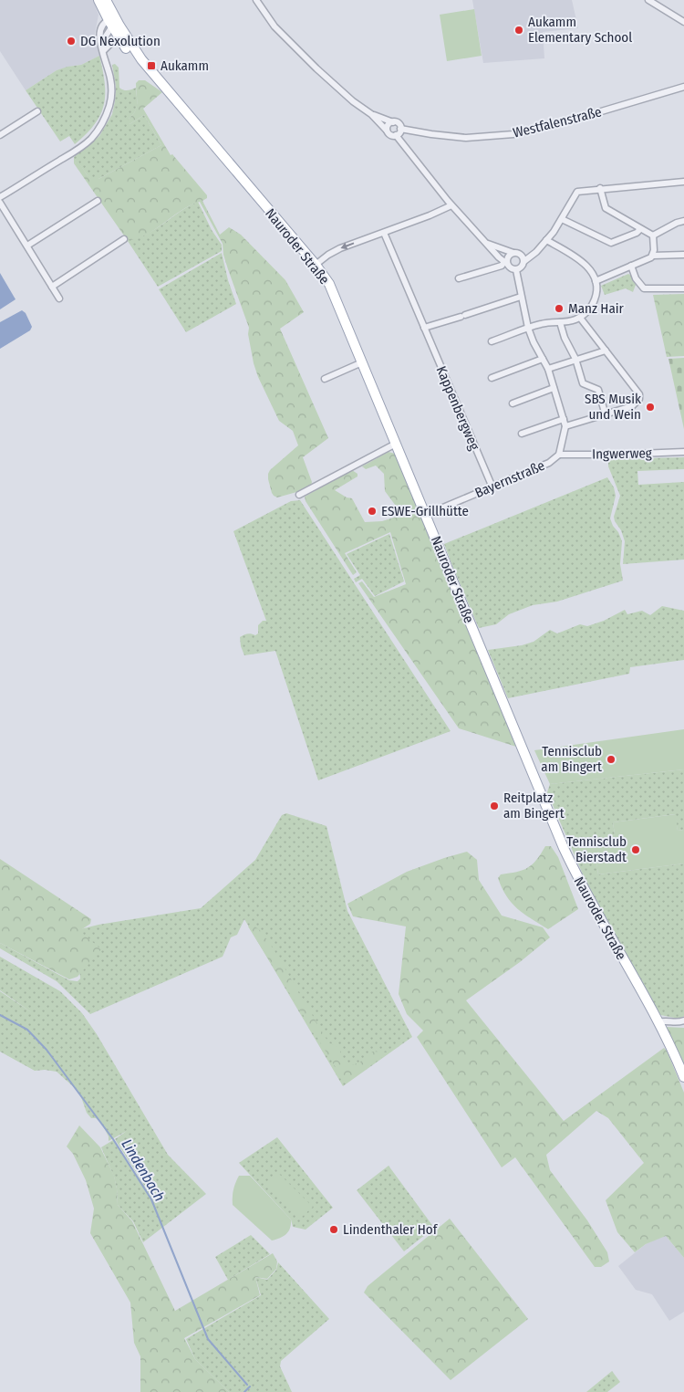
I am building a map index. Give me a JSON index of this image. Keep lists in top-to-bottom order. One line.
{"streets":{"main road":["Nauroder Straße"],"street":["Westfalenstraße","Kappenbergweg","Ingwerweg","Bayernstraße"]},"crossings":[["Nauroder Straße","Bayernstraße"],["Kappenbergweg","Bayernstraße"],["Ingwerweg","Bayernstraße"]],"water":["Lindenbach"],"places":{"other":["Aukamm Elementary School","DG Nexolution","Manz Hair","SBS Musik und Wein","ESWE-Grillhütte","Tennisclub am Bingert","Reitplatz am Bingert","Tennisclub Bierstadt","Lindenthaler Hof"],"transit":["Aukamm"]}}
